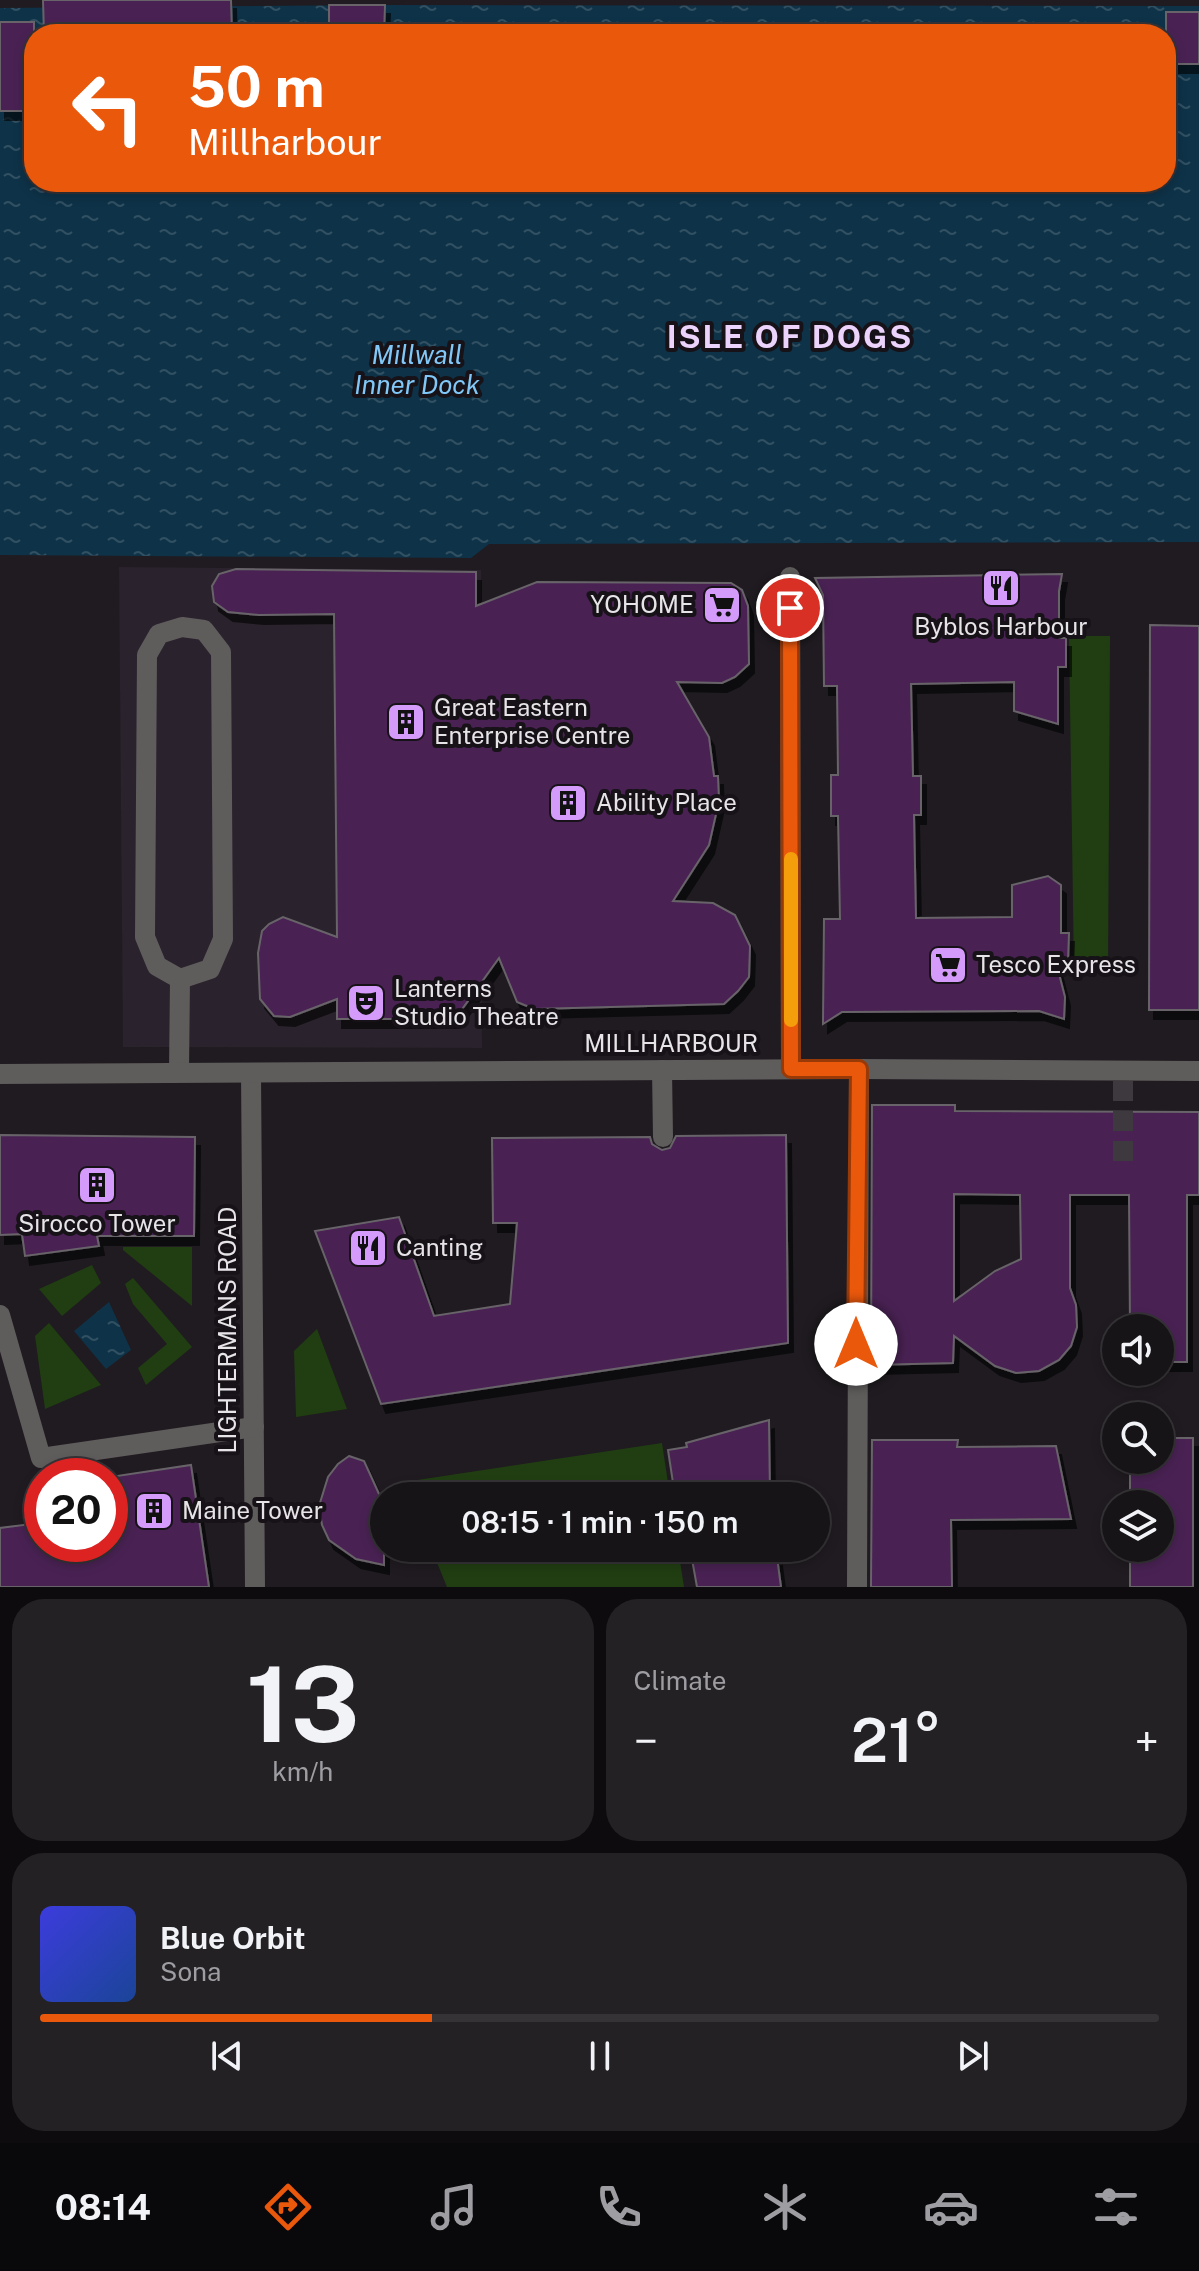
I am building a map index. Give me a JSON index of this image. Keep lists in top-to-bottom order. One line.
{"streets":{"street":["MILLHARBOUR","LIGHTERMANS ROAD"]},"crossings":[["MILLHARBOUR","LIGHTERMANS ROAD"]],"districts":["ISLE OF DOGS"],"water":["Millwall Inner Dock"],"places":{"restaurant":["Byblos Harbour","Canting"],"supermarket":["YOHOME","Tesco Express"],"building":["Great Eastern Enterprise Centre","Ability Place","Sirocco Tower","Maine Tower"],"theatre":["Lanterns Studio Theatre"]},"page":{"turn":["50 m","Millharbour"],"limit":"20","trip":"08:15 · 1 min · 150 m","tile":[["13","km/h"],"Climate"],"heat":["−","21°","+"],"song":["Blue Orbit","Sona"],"tabs":"08:14"}}
